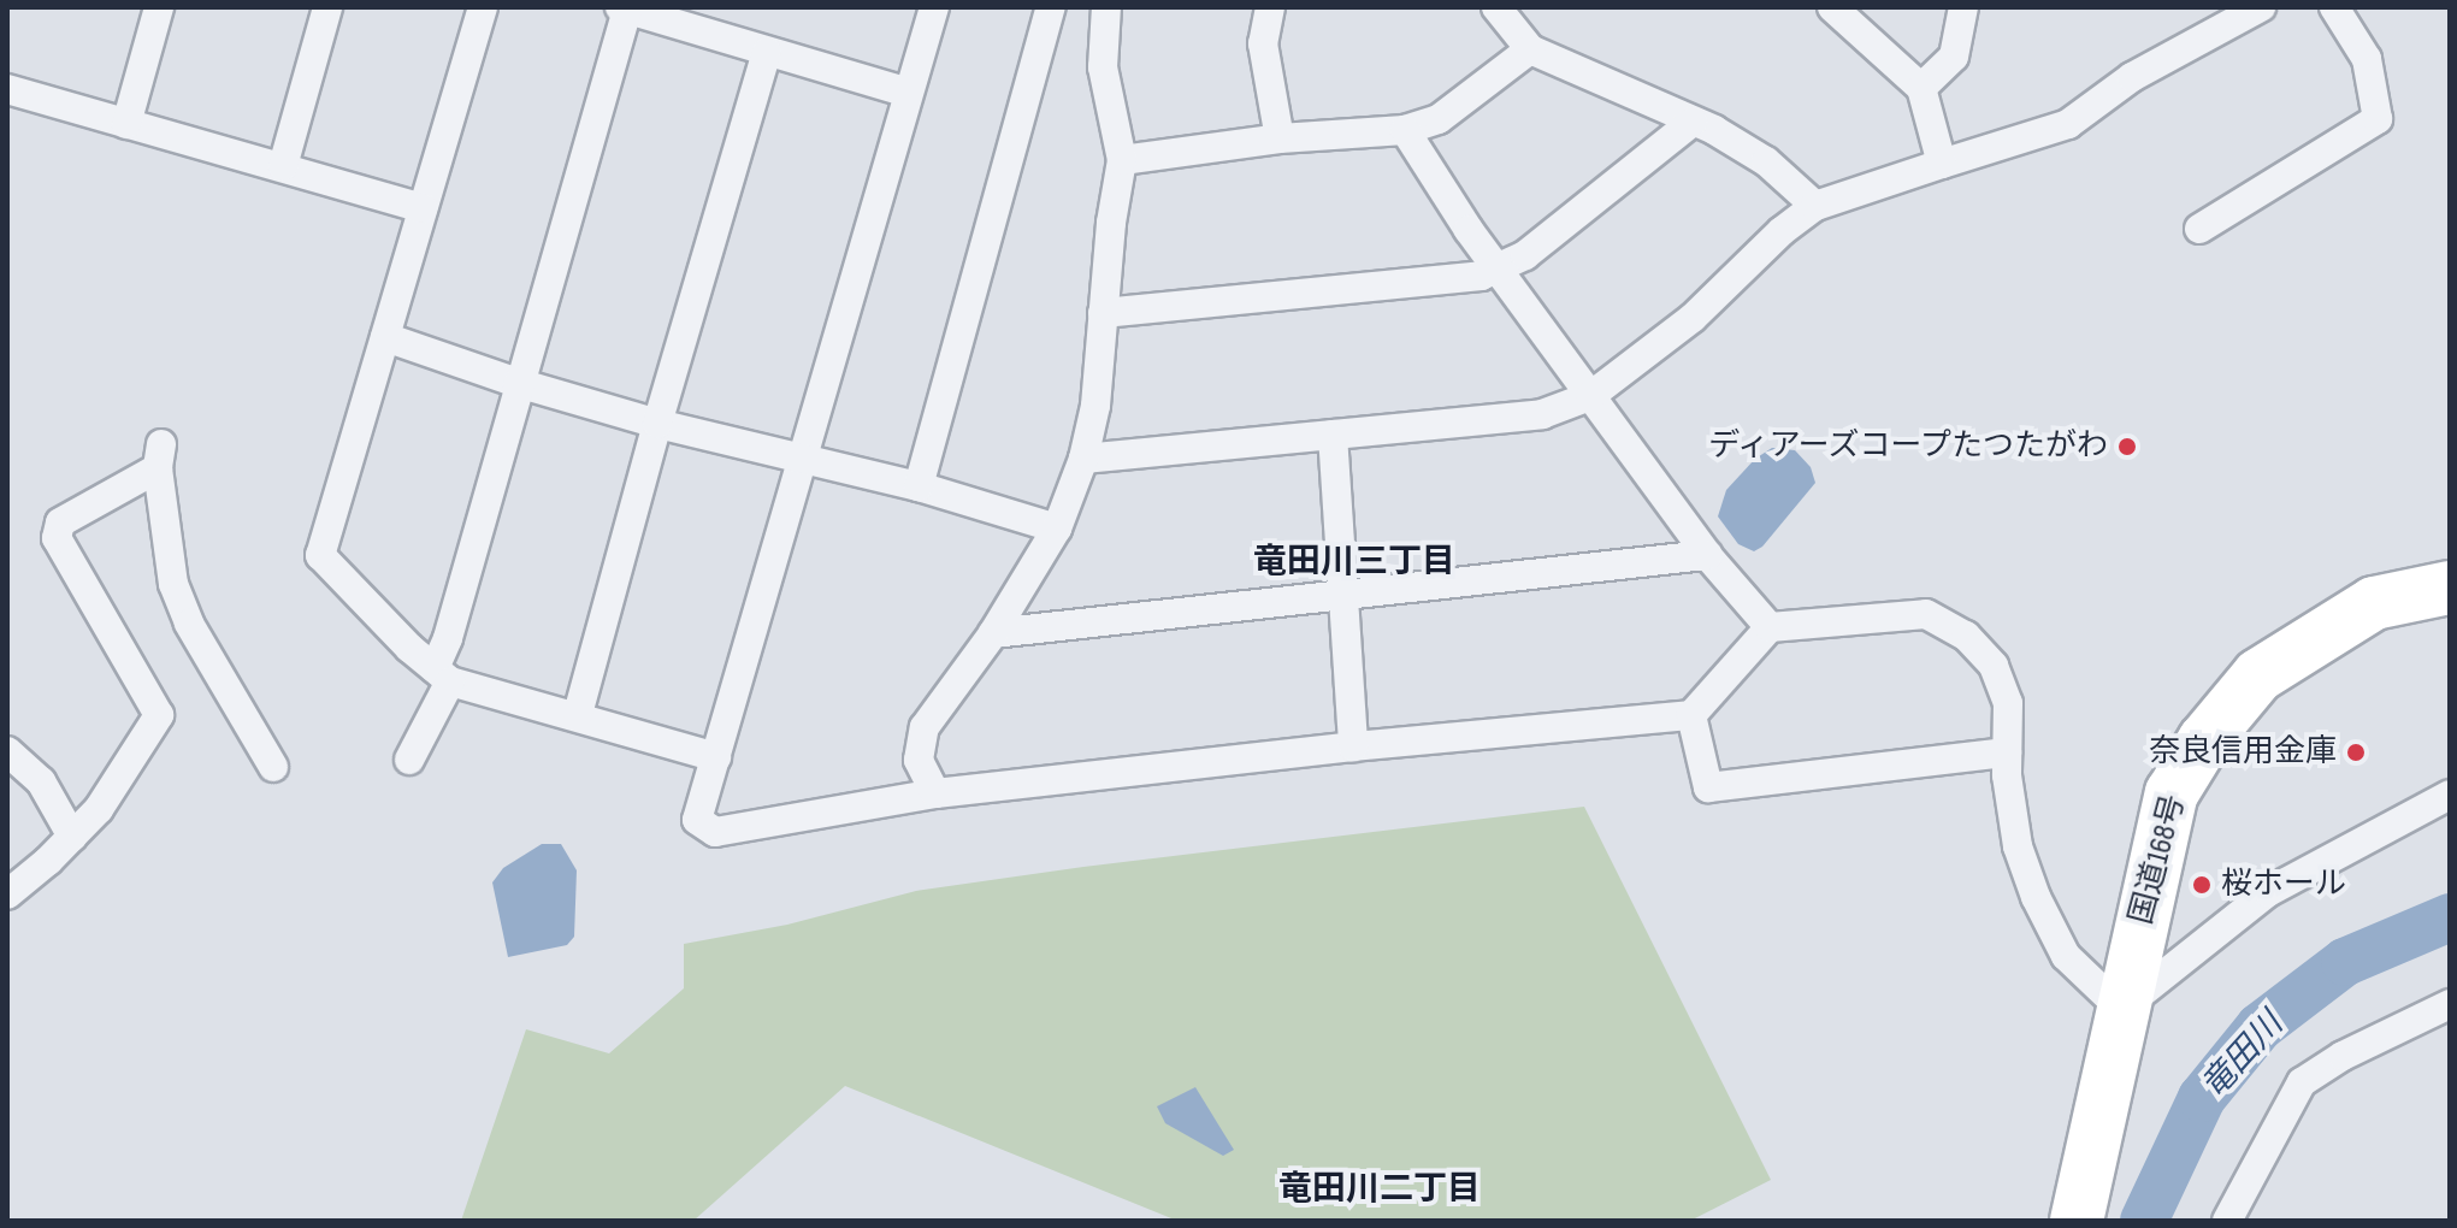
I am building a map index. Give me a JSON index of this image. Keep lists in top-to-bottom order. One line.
{"streets":{"highway":["国道168号"]},"districts":["竜田川三丁目","竜田川二丁目"],"water":["竜田川"],"places":["ディアーズコープたつたがわ","奈良信用金庫","桜ホール"]}
